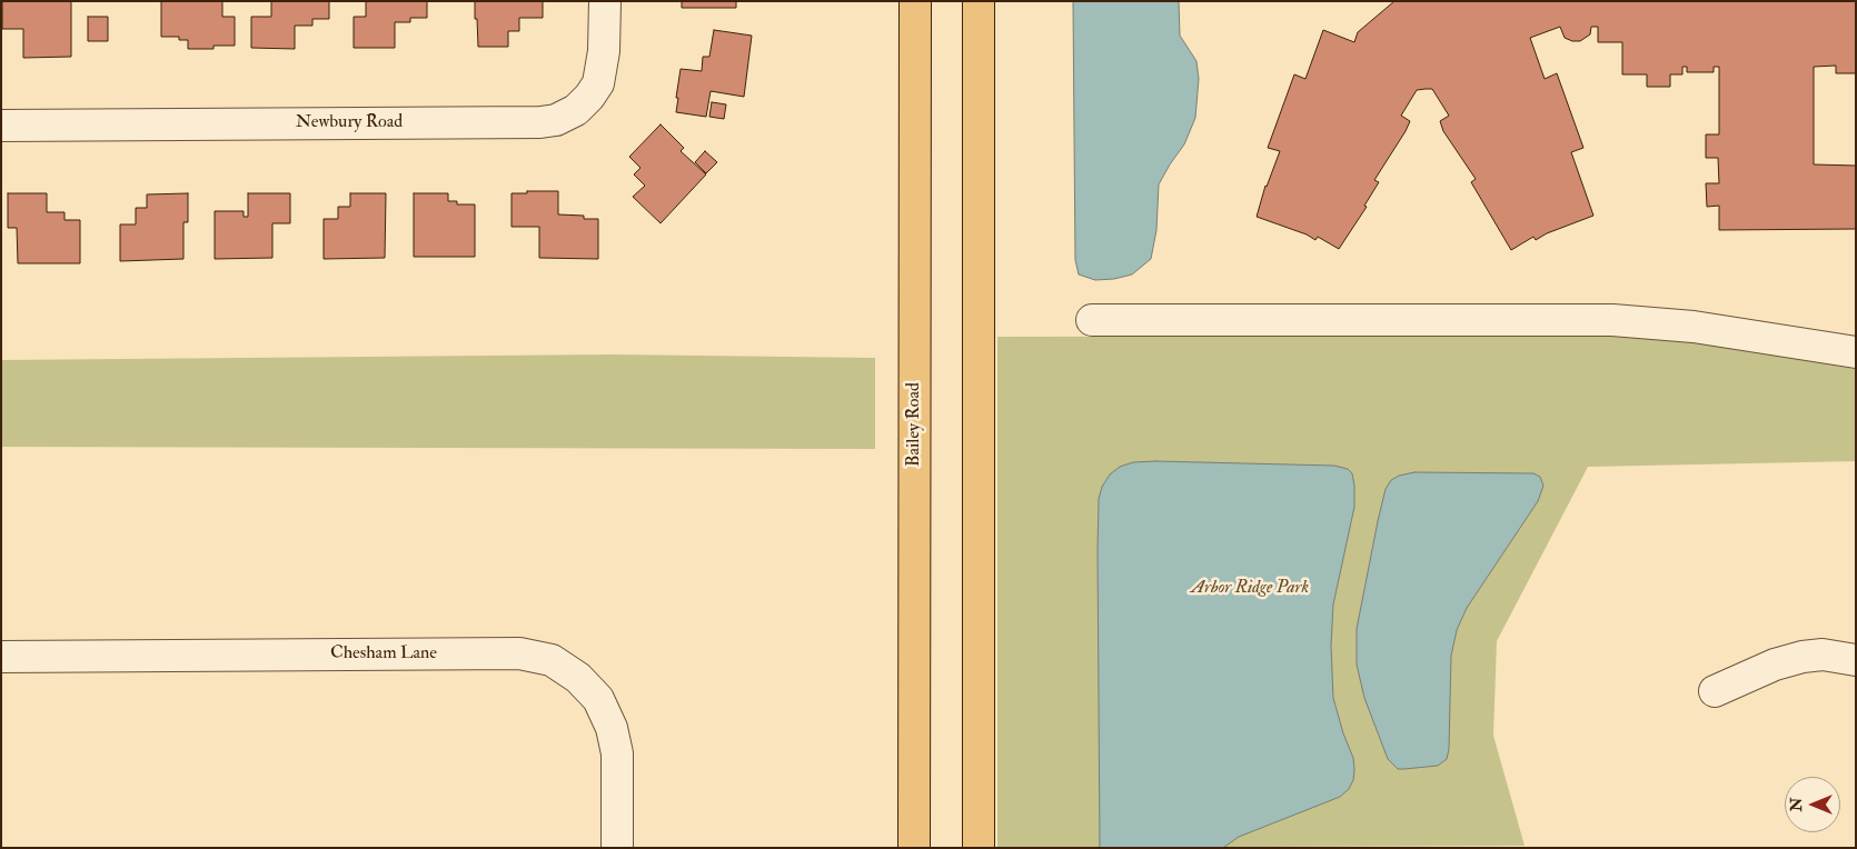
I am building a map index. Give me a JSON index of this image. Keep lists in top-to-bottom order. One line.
{"streets":{"main road":["Bailey Road"],"street":["Newbury Road","Chesham Lane"]},"parks":["Arbor Ridge Park"],"north":"left"}
